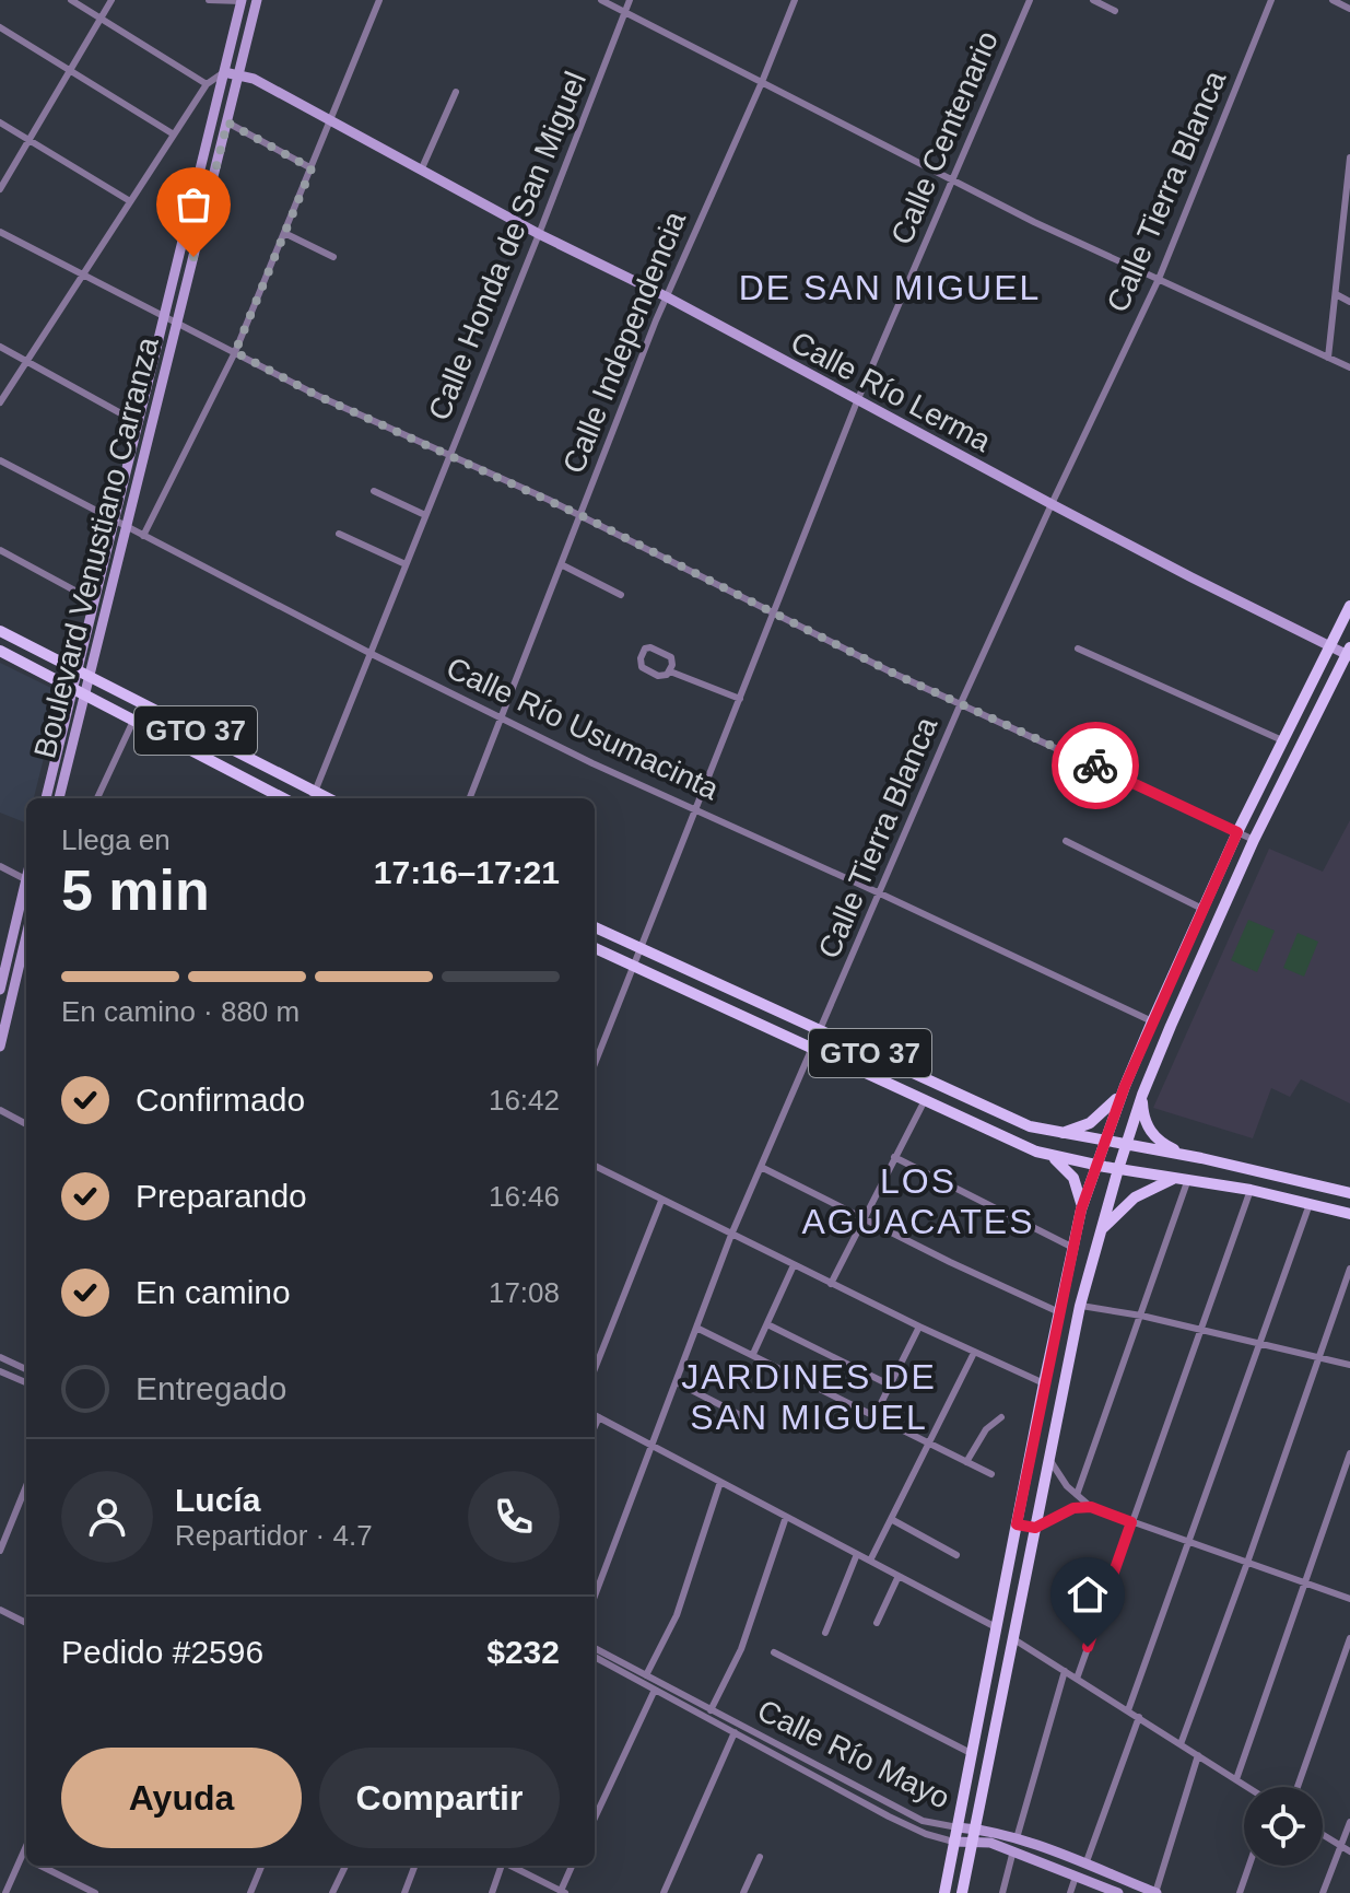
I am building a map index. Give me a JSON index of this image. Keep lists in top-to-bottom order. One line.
{"streets":{"main road":["Calle Río Lerma","Boulevard Venustiano Carranza","GTO 37","Calle Río Mayo"],"street":["Calle Centenario","Calle Tierra Blanca","Calle Honda de San Miguel","Calle Independencia","Calle Río Usumacinta"]},"crossings":[["Calle Centenario","Calle Río Lerma"],["Calle Centenario","Calle Río Usumacinta"],["Calle Centenario","GTO 37"],["Calle Tierra Blanca","Calle Río Lerma"],["Calle Tierra Blanca","Calle Río Usumacinta"],["Calle Tierra Blanca","GTO 37"],["Calle Honda de San Miguel","Calle Río Lerma"],["Calle Honda de San Miguel","Calle Río Usumacinta"],["Calle Honda de San Miguel","GTO 37"],["Calle Independencia","Calle Río Lerma"],["Calle Independencia","Calle Río Usumacinta"],["Calle Río Lerma","Boulevard Venustiano Carranza"],["Boulevard Venustiano Carranza","Calle Río Usumacinta"],["Boulevard Venustiano Carranza","GTO 37"]],"districts":["DE SAN MIGUEL","LOS AGUACATES","JARDINES DE SAN MIGUEL"],"page":{"heading":["5 min","Llega en","17:16–17:21"],"panel":["Lucía","Repartidor · 4.7","Pedido #2596","$232"],"bar":"En camino · 880 m","list":[["Confirmado","16:42"],["Preparando","16:46"],["En camino","17:08"],"Entregado"],"buttons":["Ayuda","Compartir"]}}
